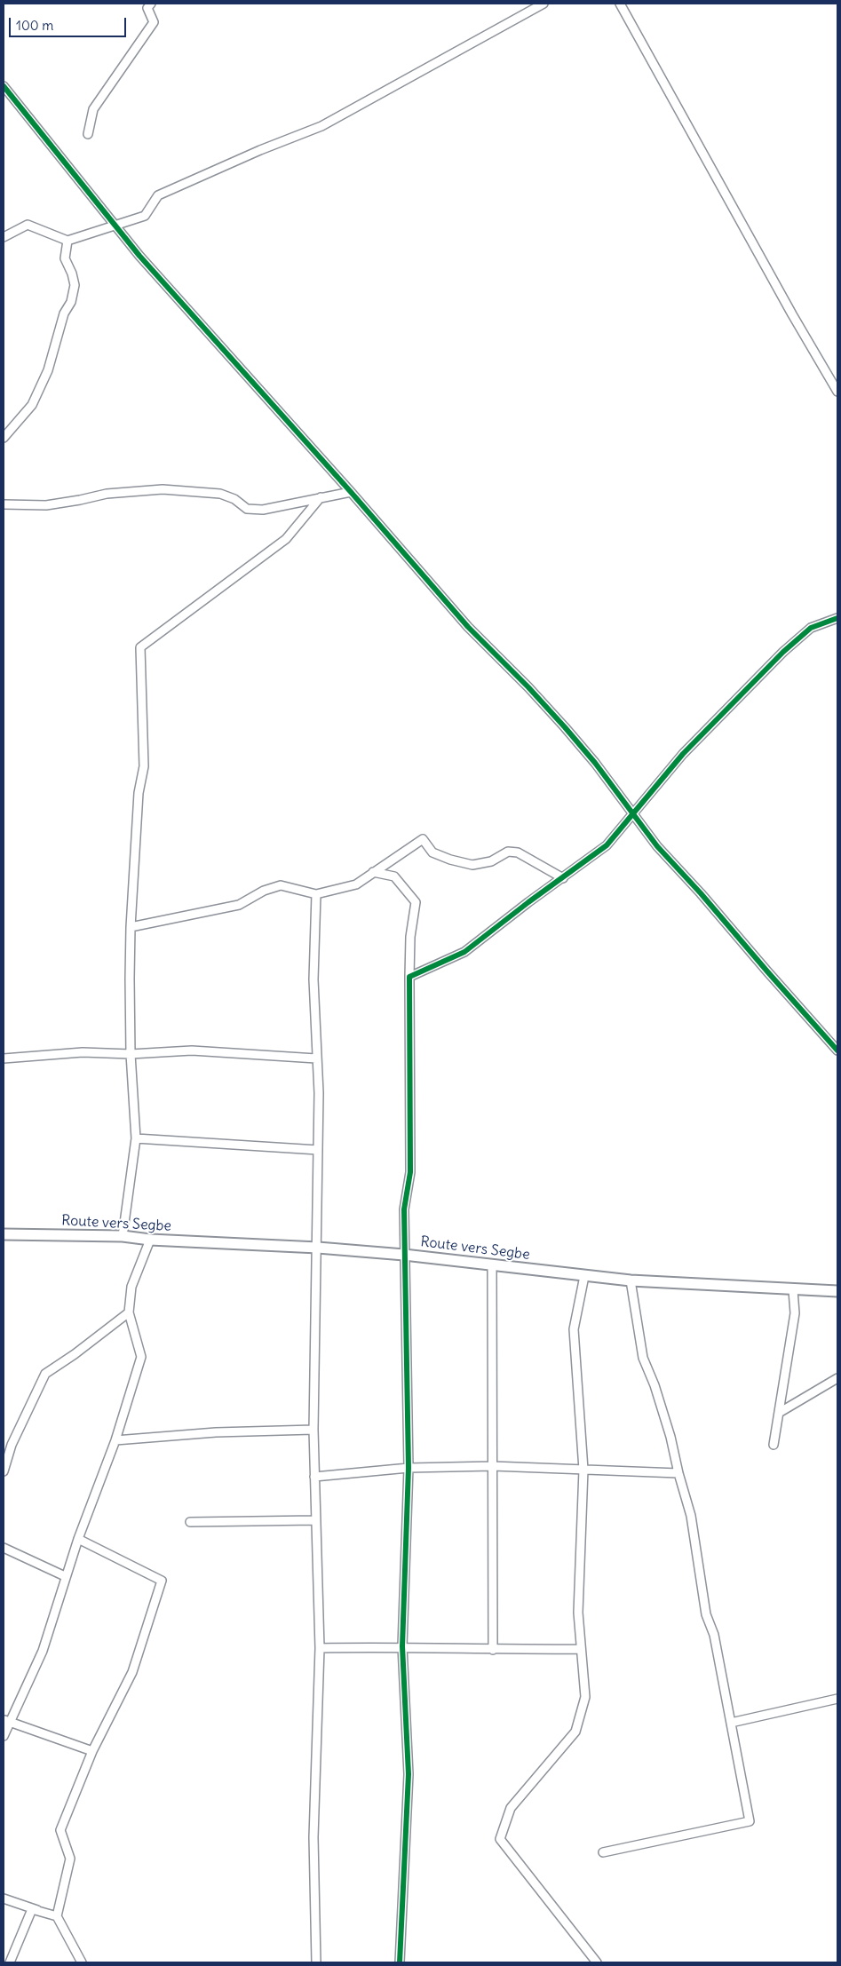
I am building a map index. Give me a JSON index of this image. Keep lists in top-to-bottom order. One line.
{"streets":{"main road":["Route vers Segbe"]},"scale_bar":"100 m"}
